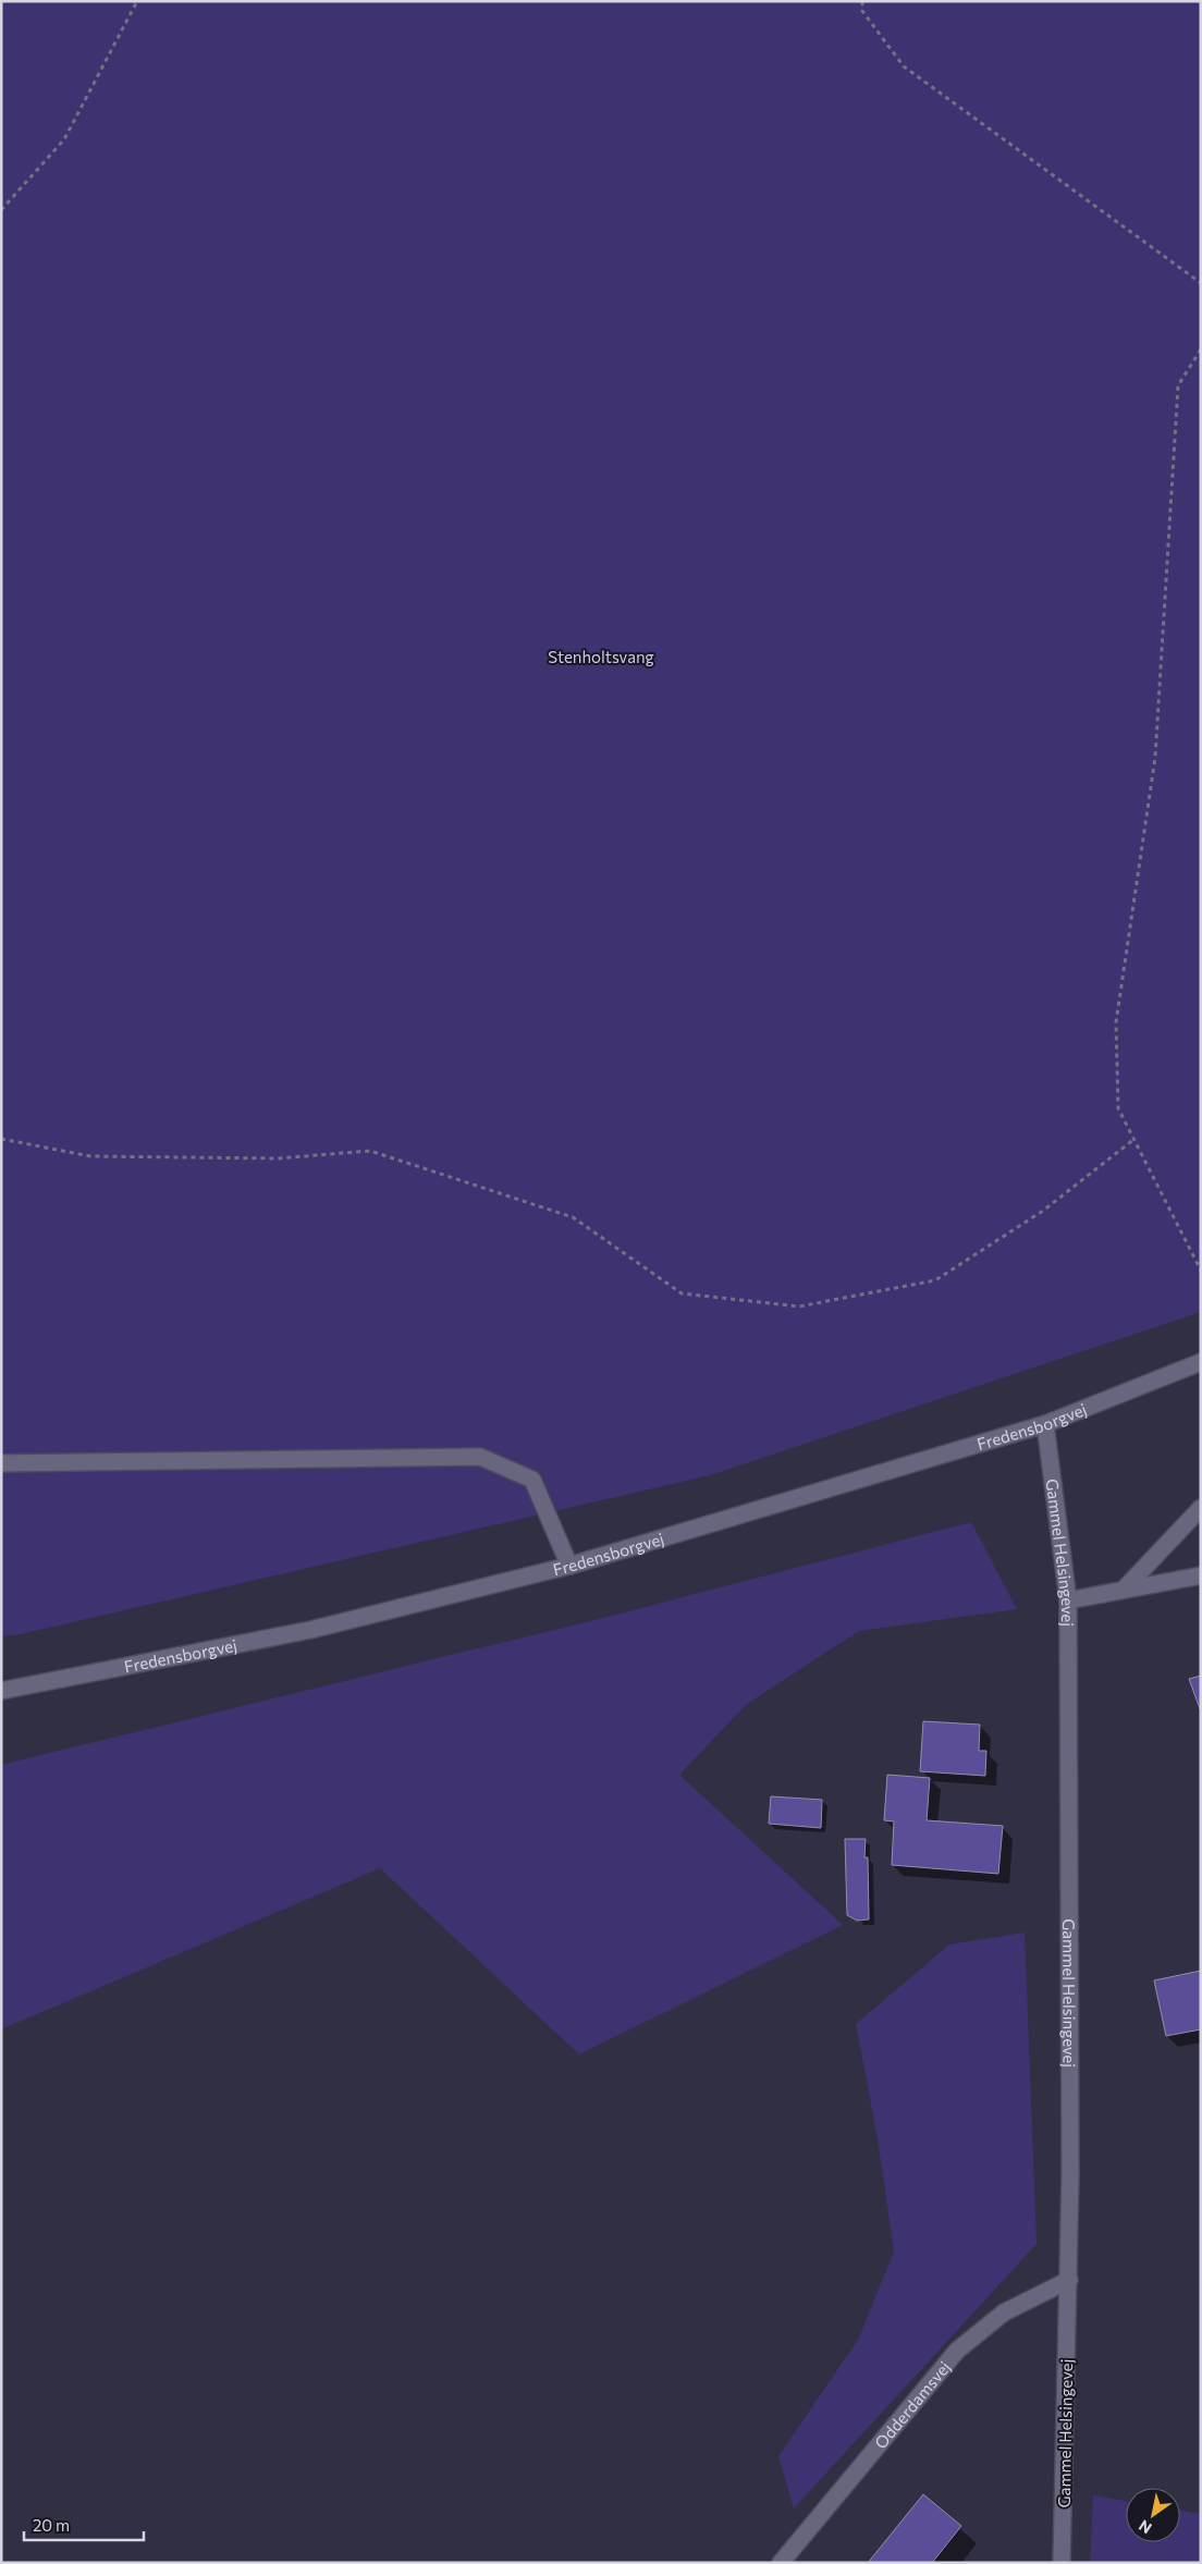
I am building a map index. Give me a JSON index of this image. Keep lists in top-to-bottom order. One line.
{"streets":{"street":["Fredensborgvej","Gammel Helsingevej","Odderdamsvej"]},"crossings":[["Fredensborgvej","Gammel Helsingevej"],["Gammel Helsingevej","Odderdamsvej"]],"parks":["Stenholtsvang"],"scale_bar":"20 m","north":"bottom left"}
